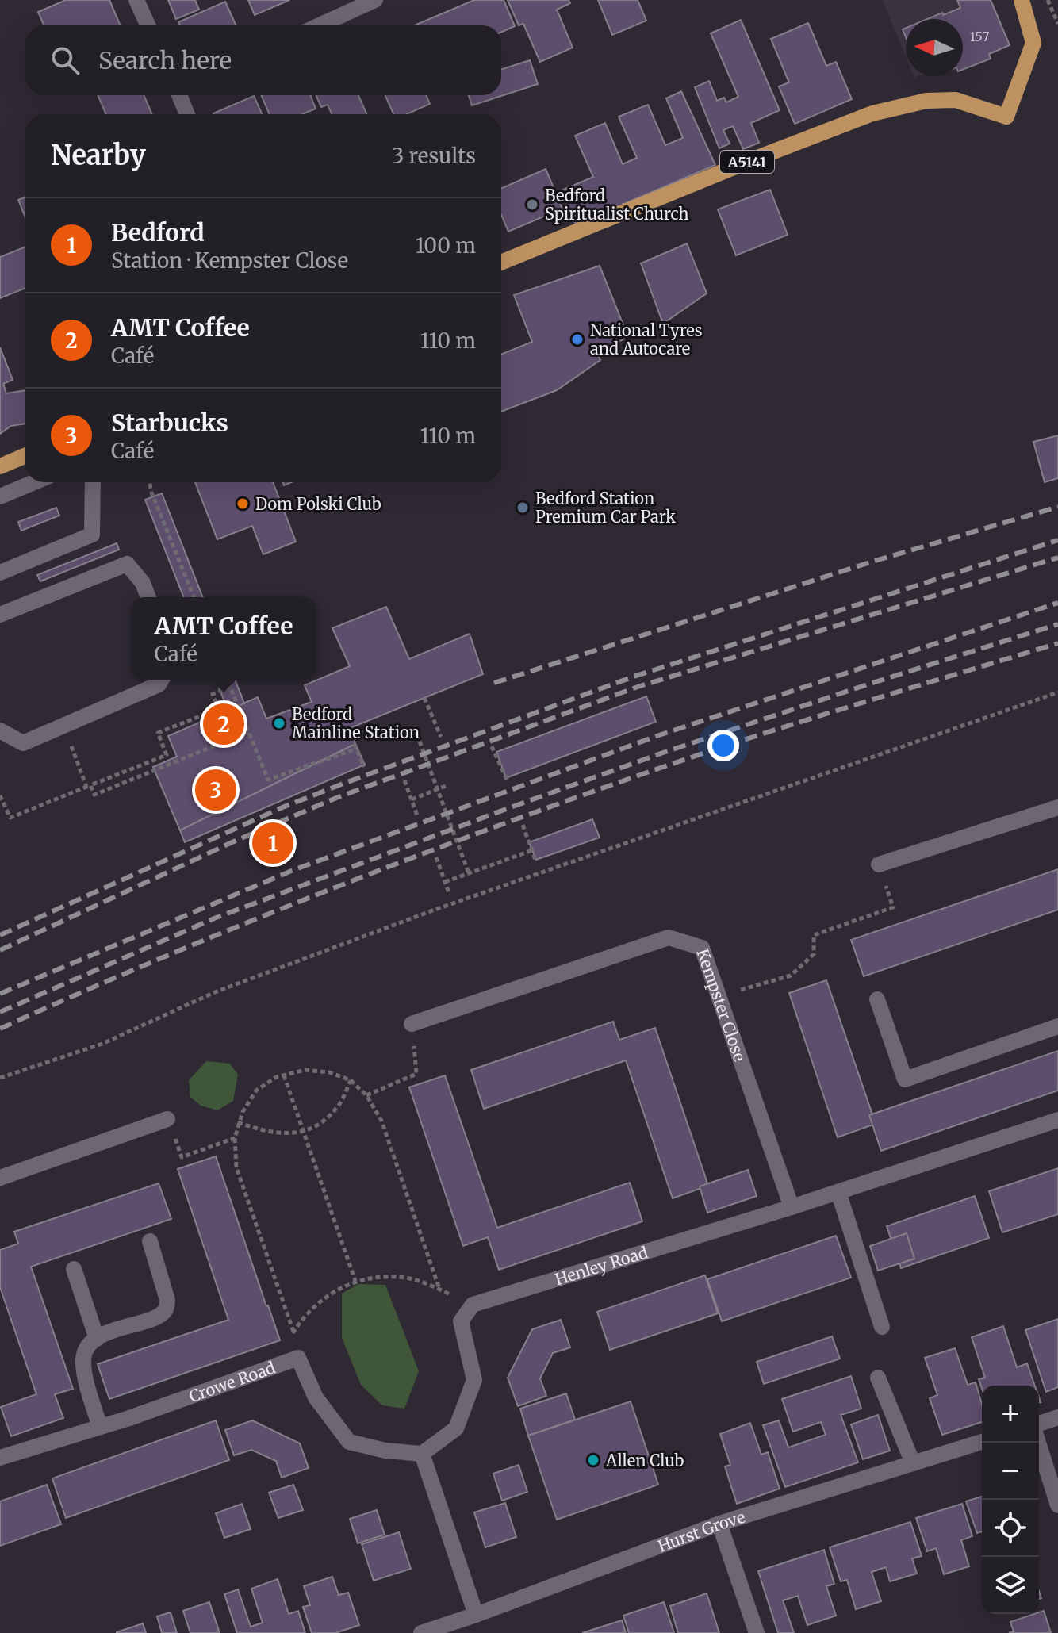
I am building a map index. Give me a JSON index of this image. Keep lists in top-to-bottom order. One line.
{"streets":{"main road":["A5141"],"street":["Kempster Close","Henley Road","Crowe Road","Hurst Grove"]},"crossings":[["Kempster Close","Henley Road"],["Henley Road","Crowe Road"]],"places":["Bedford Spiritualist Church","National Tyres and Autocare","Dom Polski Club","Bedford Station Premium Car Park","Bedford Mainline Station","Allen Club"],"house_numbers":["157"],"north":"left","page":{"search":"Search here","heading":["Nearby","3 results"],"list":[{"mark":"1","name":"Bedford","note":"Station · Kempster Close","value":"100 m"},{"mark":"2","name":"AMT Coffee","note":"Café","value":"110 m"},{"mark":"3","name":"Starbucks","note":"Café","value":"110 m"}],"popup":["AMT Coffee","Café"],"pins":["2","3","1"],"map_buttons":["+","−"]}}
